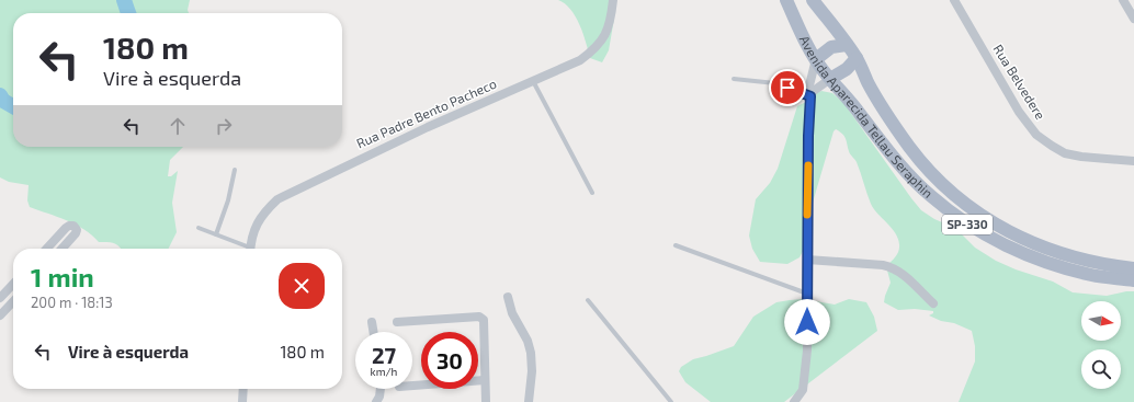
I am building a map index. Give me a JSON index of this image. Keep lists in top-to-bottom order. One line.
{"streets":{"main road":["Avenida Aparecida Tellau Seraphin","SP-330"],"street":["Rua Belvedere","Rua Padre Bento Pacheco"]},"north":"right","page":{"turn":["180 m","Vire à esquerda"],"heading":["1 min","200 m · 18:13"],"list":[{"name":"Vire à esquerda","value":"180 m"}],"speed":"27 km/h","limit":"30"}}
